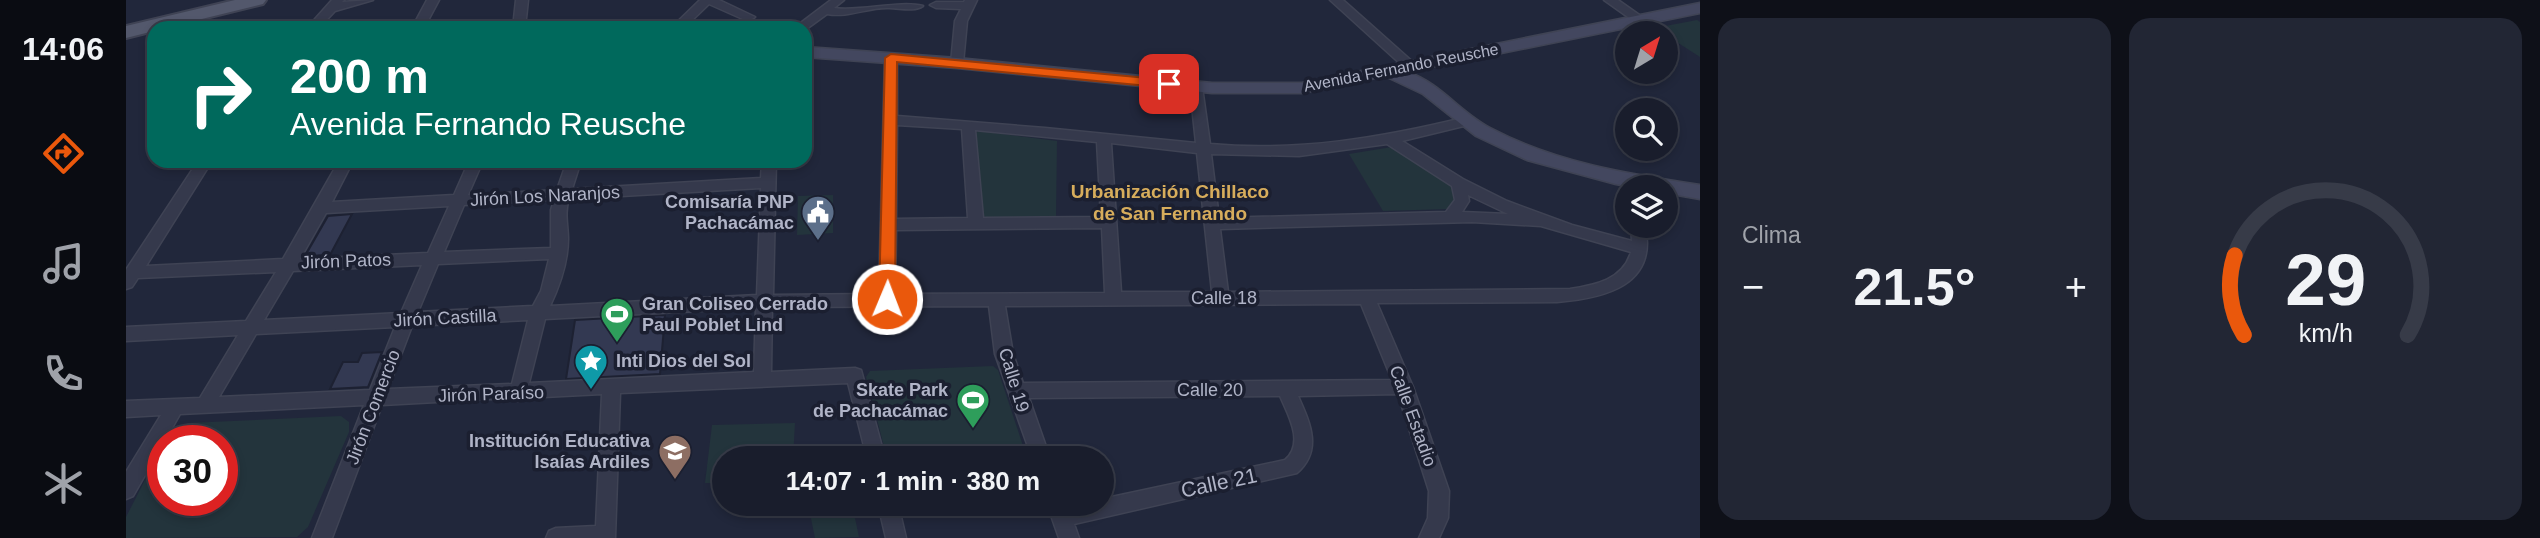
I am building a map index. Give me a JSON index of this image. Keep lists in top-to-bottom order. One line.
{"streets":{"street":["Avenida Fernando Reusche","Jirón Los Naranjos","Jirón Patos","Calle 18","Jirón Castilla","Calle 19","Calle 20","Jirón Paraíso","Jirón Comercio","Calle Estadio","Calle 21"]},"crossings":[["Jirón Los Naranjos","Jirón Comercio"],["Jirón Patos","Jirón Comercio"],["Calle 18","Jirón Castilla"],["Calle 18","Calle 19"],["Calle 18","Calle Estadio"],["Jirón Castilla","Jirón Comercio"],["Calle 19","Calle 20"],["Calle 20","Calle Estadio"],["Calle 20","Calle 21"],["Jirón Paraíso","Jirón Comercio"]],"districts":["Urbanización Chillaco de San Fernando"],"places":{"public building":["Comisaría PNP Pachacámac"],"sports":["Gran Coliseo Cerrado Paul Poblet Lind","Skate Park de Pachacámac"],"place":["Inti Dios del Sol"],"school or university":["Institución Educativa Isaías Ardiles"]},"north":"top right","page":{"tabs":"14:06","tile":"Clima","turn":["200 m","Avenida Fernando Reusche"],"heat":["−","21.5°","+"],"limit":"30","trip":"14:07 · 1 min · 380 m","gauge":["29","km/h"]}}
